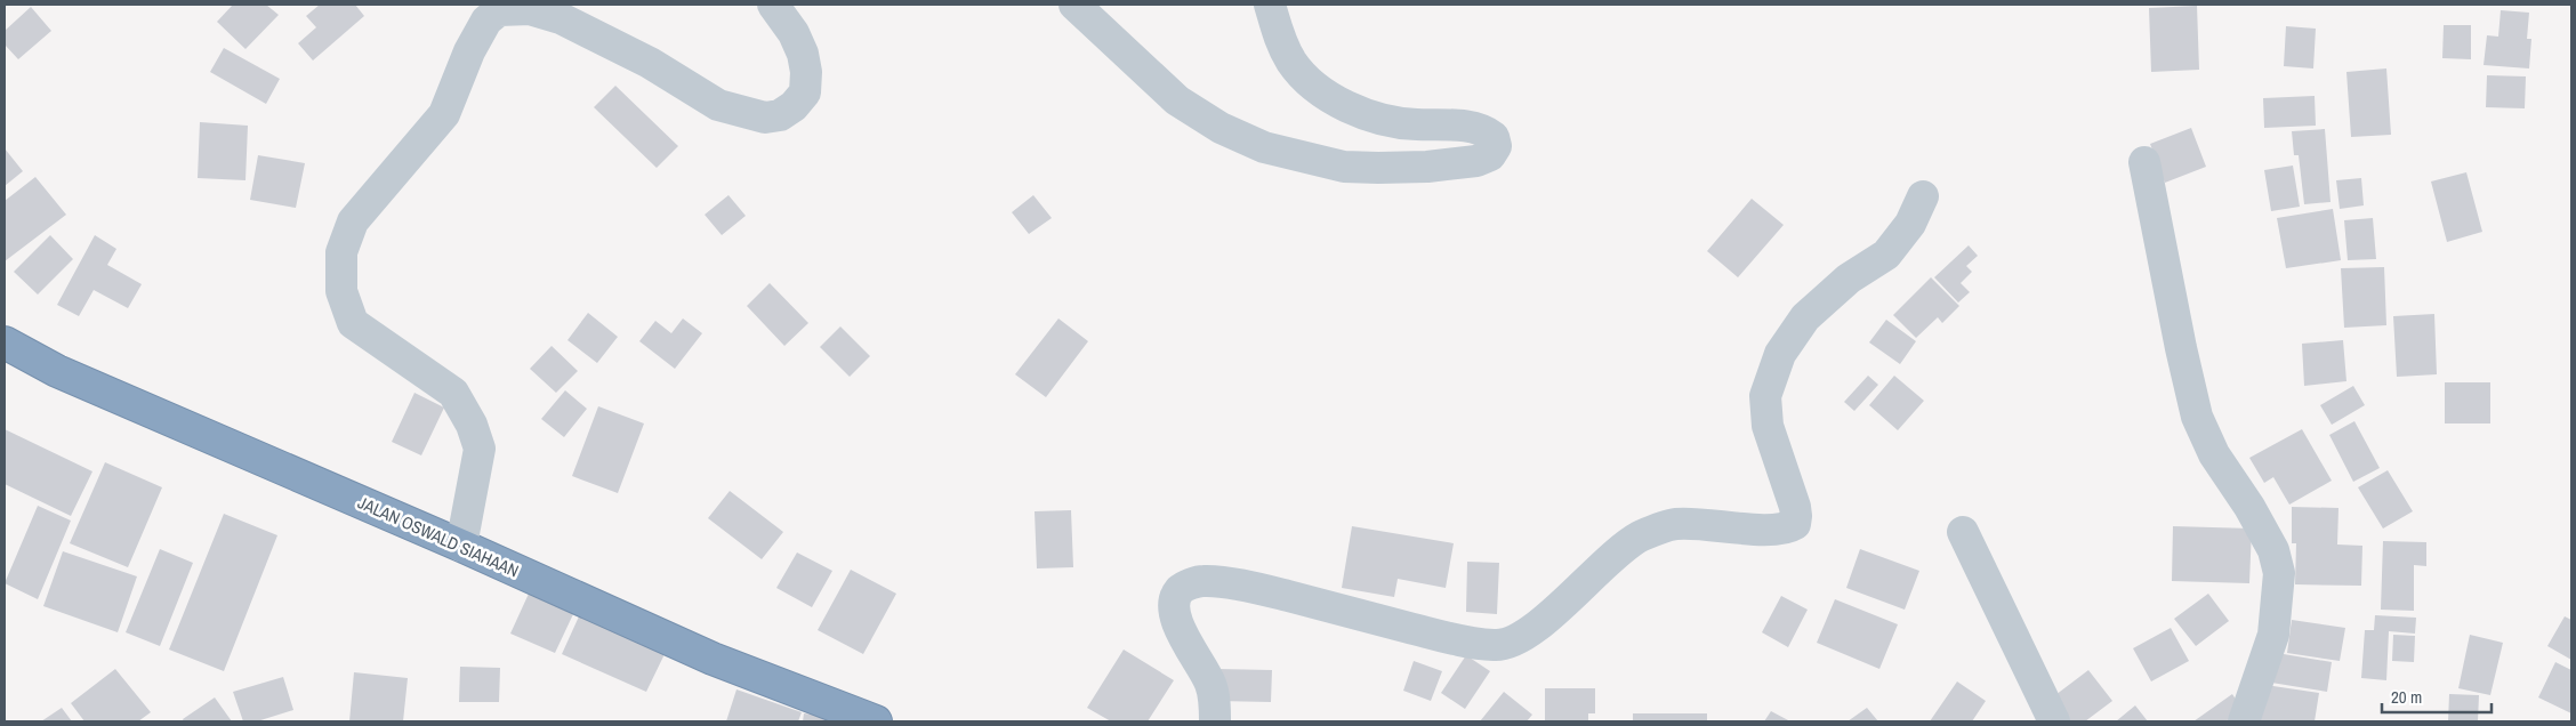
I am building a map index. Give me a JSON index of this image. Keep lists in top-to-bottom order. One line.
{"streets":{"highway":["JALAN OSWALD SIAHAAN"]},"scale_bar":"20 m"}
